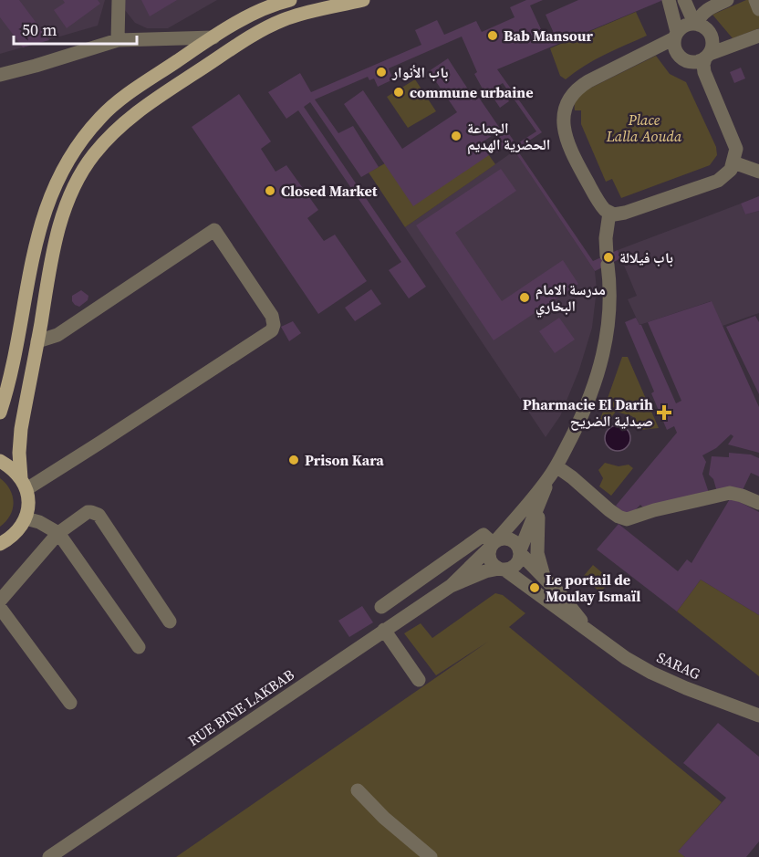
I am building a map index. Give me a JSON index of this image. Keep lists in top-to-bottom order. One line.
{"streets":{"street":["SARAG","RUE BINE LAKBAB"]},"parks":["Place Lalla Aouda"],"places":{"other":["Bab Mansour","باب الأنوار","commune urbaine","الجماعة الحضرية الهديم","Closed Market","باب فيلالة","مدرسة الامام البخاري","Prison Kara","Le portail de Moulay Ismaïl"],"health":["Pharmacie El Darih صيدلية الضريح"]},"scale_bar":"50 m"}
